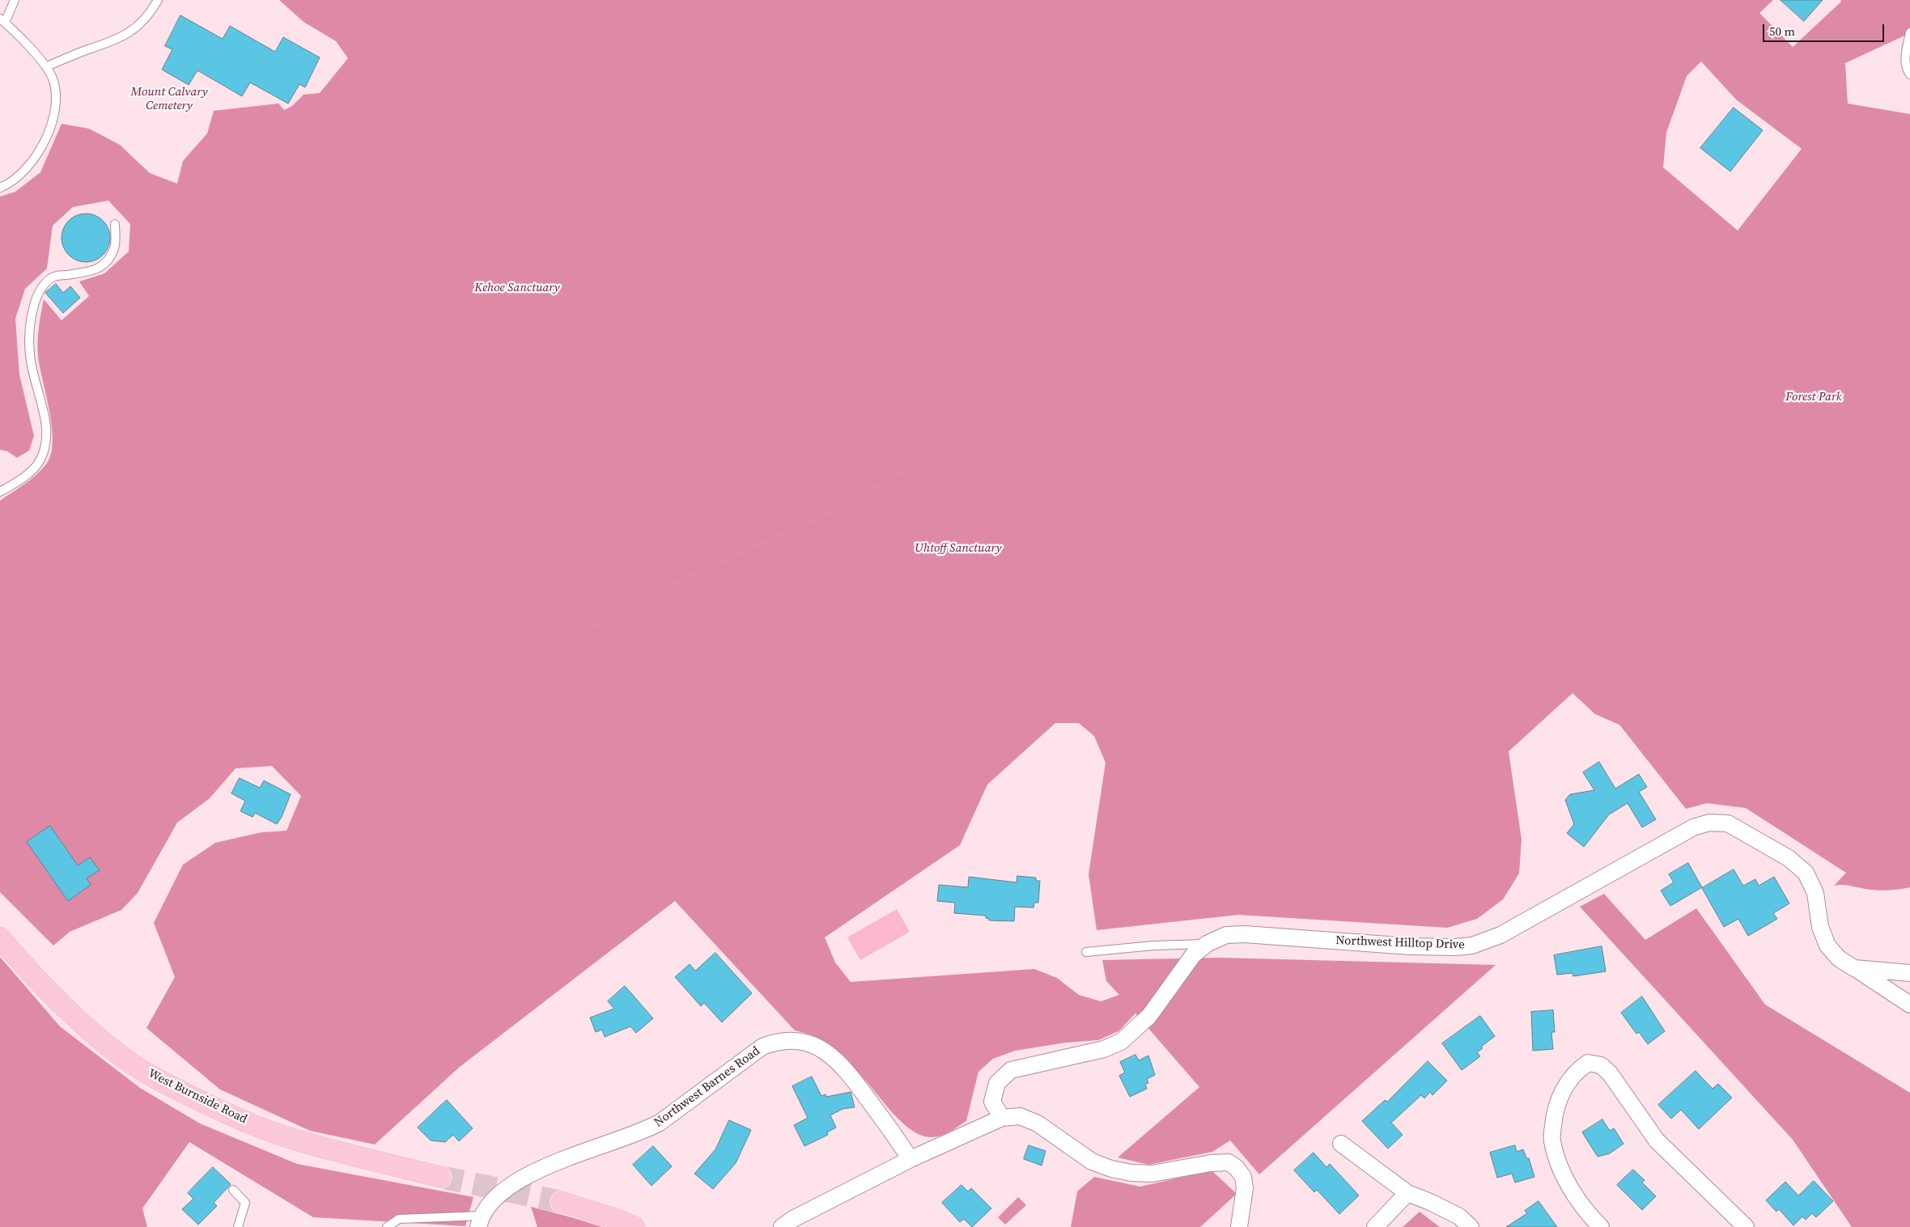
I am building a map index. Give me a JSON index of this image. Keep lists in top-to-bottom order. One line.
{"streets":{"main road":["West Burnside Road"],"street":["Northwest Hilltop Drive","Northwest Barnes Road"]},"parks":["Mount Calvary Cemetery","Kehoe Sanctuary","Forest Park","Uhtoff Sanctuary"],"scale_bar":"50 m"}
